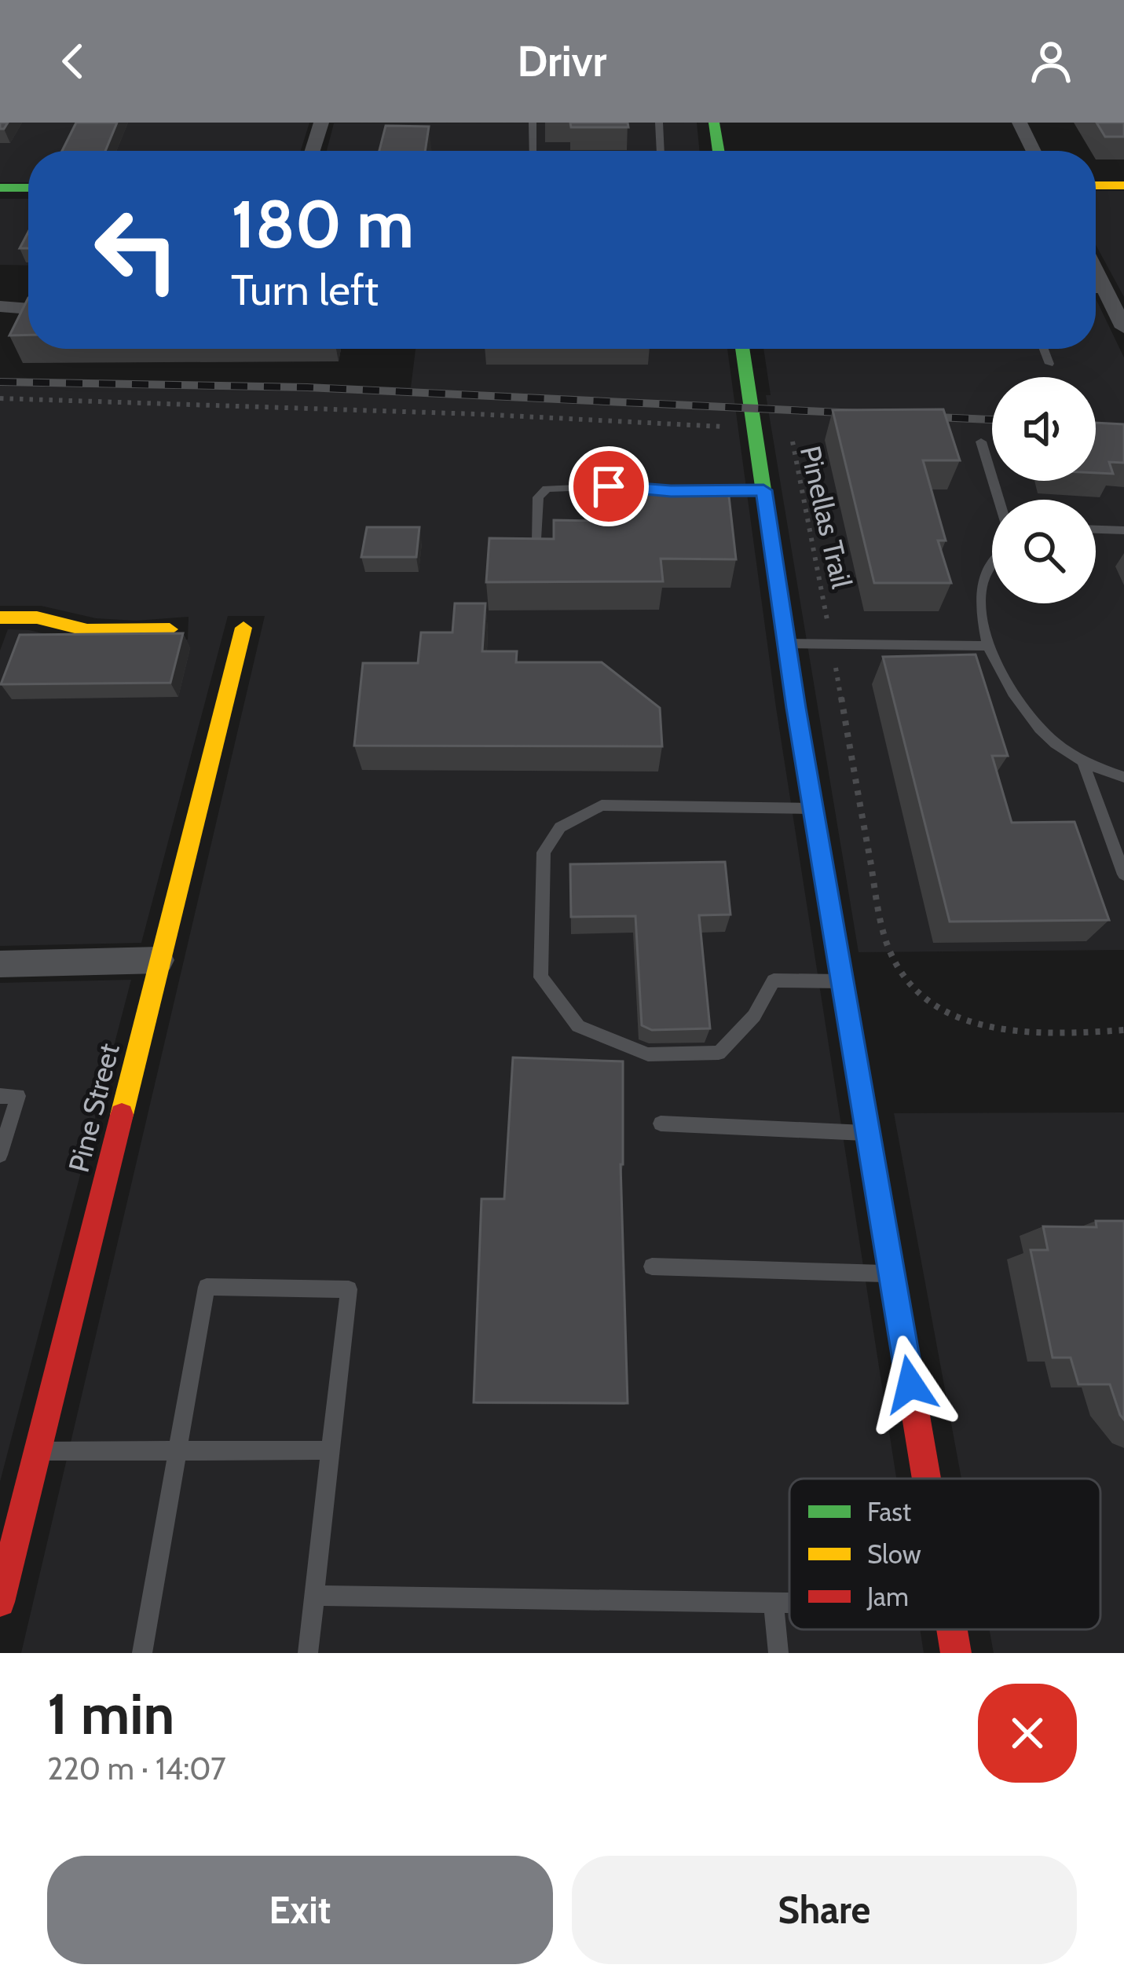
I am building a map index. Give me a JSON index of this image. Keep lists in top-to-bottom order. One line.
{"streets":{"street":["Pine Street"],"path":["Pinellas Trail"]},"legend":["Fast","Slow","Jam"],"page":{"header":"Drivr","turn":["180 m","Turn left"],"heading":["1 min","220 m · 14:07"],"buttons":["Exit","Share"]}}
